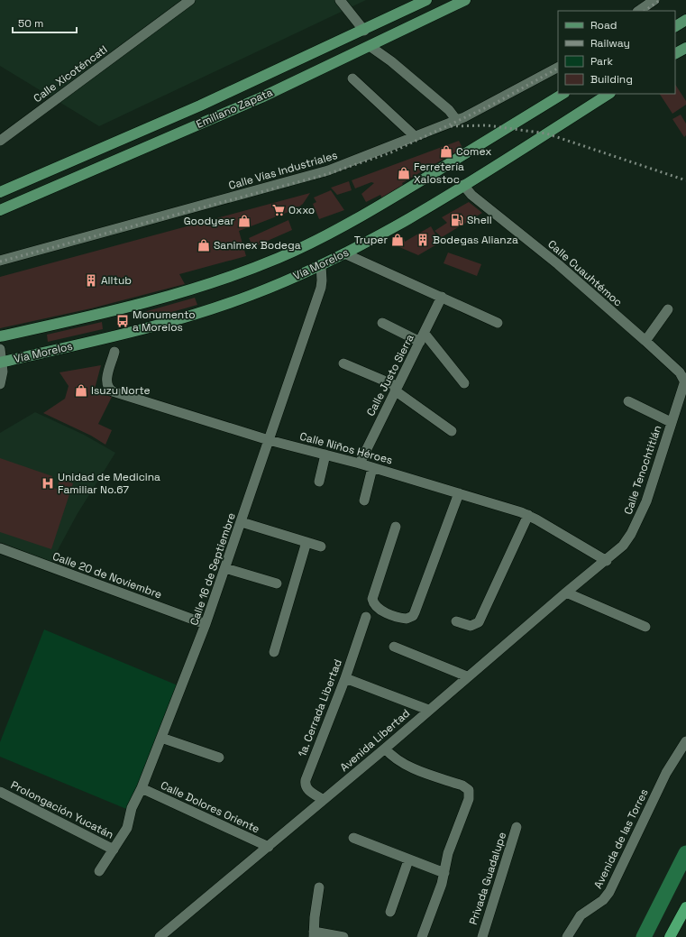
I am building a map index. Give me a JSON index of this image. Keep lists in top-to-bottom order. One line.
{"streets":{"main road":["Emiliano Zapata","Vía Morelos"],"street":["Calle Xicoténcatl","Calle Vías Industriales","Calle Cuauhtémoc","Calle Justo Sierra","Calle Niños Héroes","Calle Tenochtitlán","Calle 16 de Septiembre","Calle 20 de Noviembre","1a. Cerrada Libertad","Avenida Libertad","Calle Dolores Oriente","Prolongación Yucatán","Avenida de las Torres","Privada Guadalupe"]},"crossings":[["Vía Morelos","Calle Cuauhtémoc"],["Vía Morelos","Calle 16 de Septiembre"],["Calle Cuauhtémoc","Calle Tenochtitlán"],["Calle Justo Sierra","Calle Niños Héroes"],["Calle Niños Héroes","Calle Tenochtitlán"],["Calle Niños Héroes","Calle 16 de Septiembre"],["Calle Niños Héroes","Avenida Libertad"],["Calle Tenochtitlán","Avenida Libertad"],["Calle 16 de Septiembre","Calle 20 de Noviembre"],["Calle 16 de Septiembre","Calle Dolores Oriente"],["Calle 16 de Septiembre","Prolongación Yucatán"],["1a. Cerrada Libertad","Avenida Libertad"],["Avenida Libertad","Calle Dolores Oriente"]],"places":{"shop":["Comex","Ferretería Xalostoc","Goodyear","Truper","Sanimex Bodega","Isuzu Norte"],"supermarket":["Oxxo"],"fuel station":["Shell"],"building":["Bodegas Alianza","Alltub"],"bus stop":["Monumento a Morelos"],"hospital":["Unidad de Medicina Familiar No.67"]},"legend":["Road","Railway","Park","Building"],"scale_bar":"50 m"}
